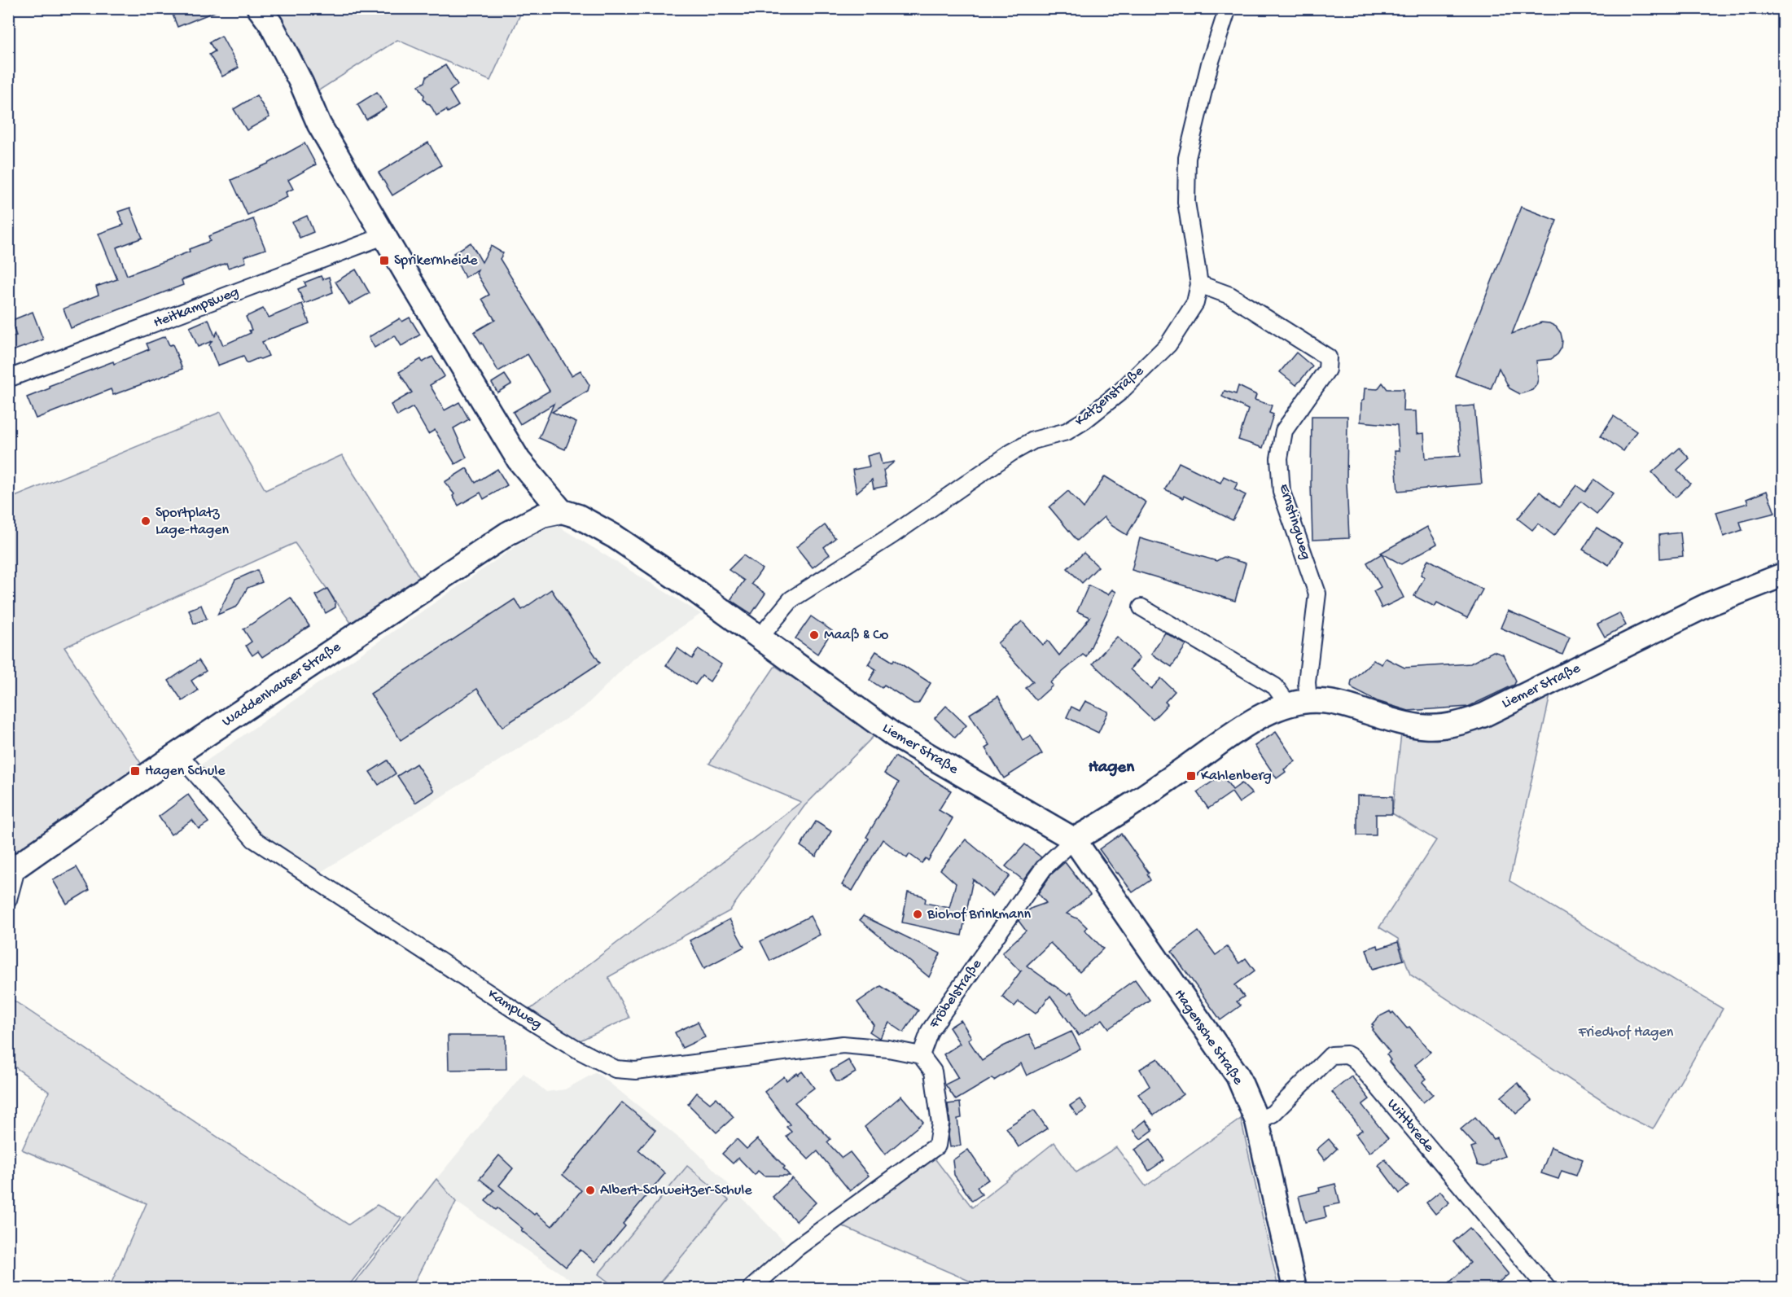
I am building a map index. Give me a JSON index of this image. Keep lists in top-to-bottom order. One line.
{"streets":{"main road":["Waddenhauser Straße","Liemer Straße","Hagensche Straße"],"street":["Heitkampsweg","Katzenstraße","Ernstingweg","Fröbelstraße","Kampweg","Wittbrede"]},"crossings":[["Katzenstraße","Ernstingweg"],["Katzenstraße","Liemer Straße"],["Ernstingweg","Liemer Straße"],["Waddenhauser Straße","Liemer Straße"],["Waddenhauser Straße","Kampweg"],["Liemer Straße","Fröbelstraße"],["Liemer Straße","Hagensche Straße"],["Fröbelstraße","Kampweg"],["Fröbelstraße","Hagensche Straße"],["Hagensche Straße","Wittbrede"]],"districts":["Hagen"],"parks":["Friedhof Hagen"],"places":{"transit":["Sprikernheide","Hagen Schule","Kahlenberg"],"other":["Sportplatz Lage-Hagen","Maaß & Co","Biohof Brinkmann","Albert-Schweitzer-Schule"]}}
